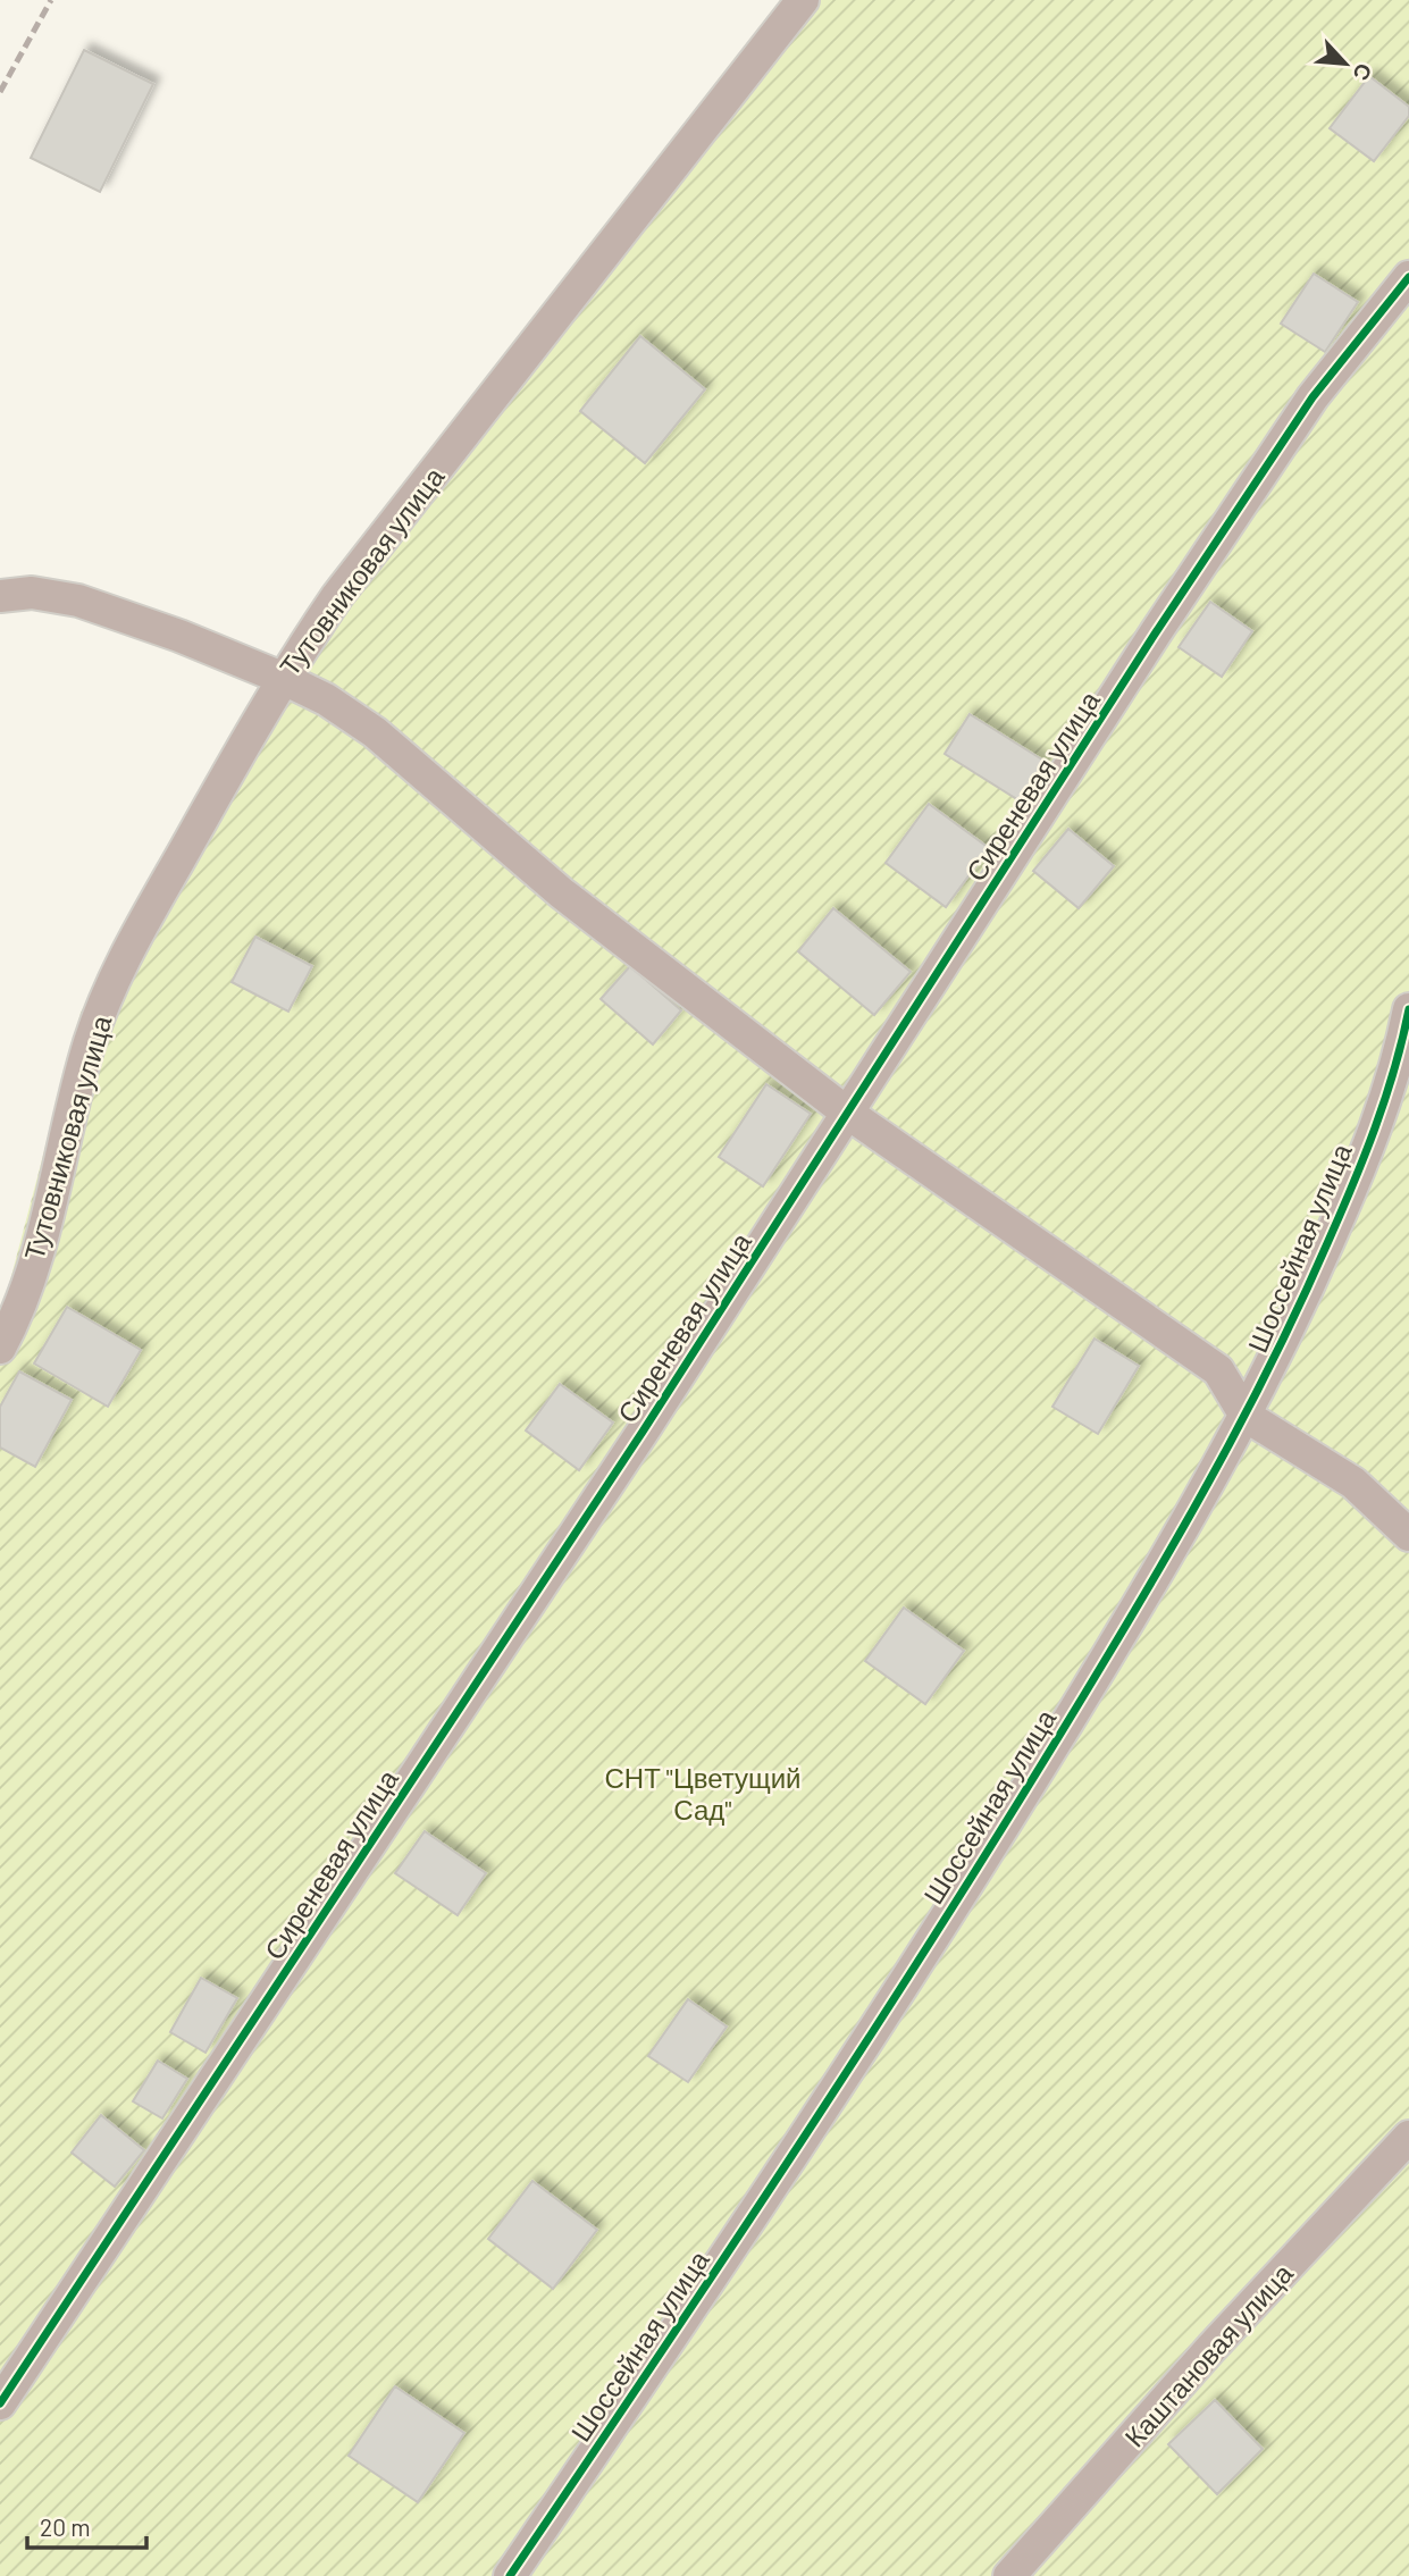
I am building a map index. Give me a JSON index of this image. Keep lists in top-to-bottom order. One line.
{"streets":{"street":["Тутовниковая улица","Сиреневая улица","Шоссейная улица","Каштановая улица"]},"parks":["СНТ \"Цветущий Сад\""],"scale_bar":"20 m","north":"bottom right"}
